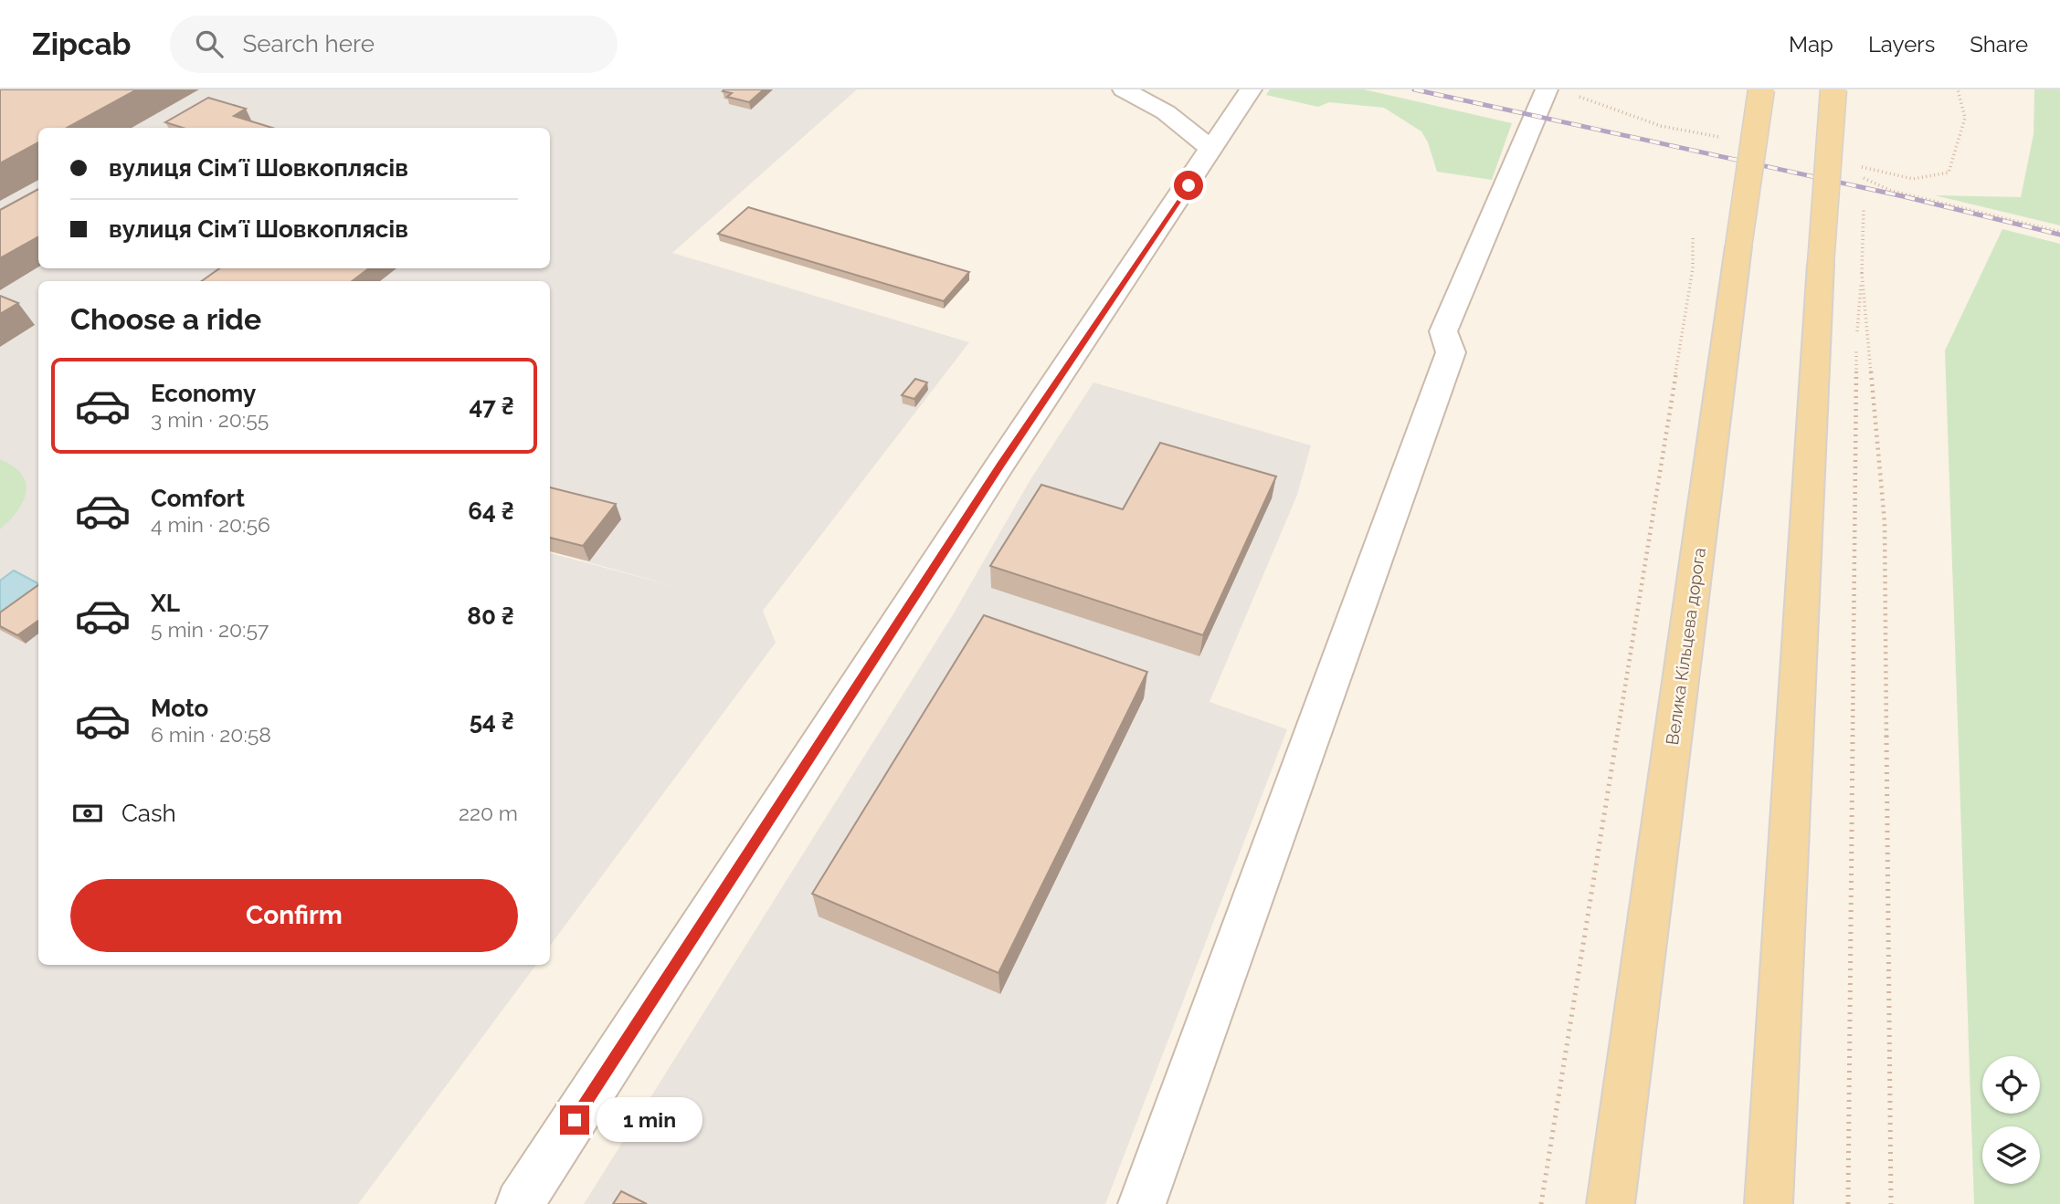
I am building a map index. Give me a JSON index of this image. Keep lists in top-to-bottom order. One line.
{"streets":{"main road":["Велика Кільцева дорога"]},"page":{"header":"Zipcab","search":"Search here","nav":["Map","Layers","Share"],"banner":["вулиця Сімʼї Шовкоплясів","вулиця Сімʼї Шовкоплясів"],"heading":"Choose a ride","list":[{"name":"Economy","note":"3 min · 20:55","value":"47 ₴"},{"name":"Comfort","note":"4 min · 20:56","value":"64 ₴"},{"name":"XL","note":"5 min · 20:57","value":"80 ₴"},{"name":"Moto","note":"6 min · 20:58","value":"54 ₴"}],"pay":["Cash","220 m"],"buttons":"Confirm","bubble":"1 min"}}
